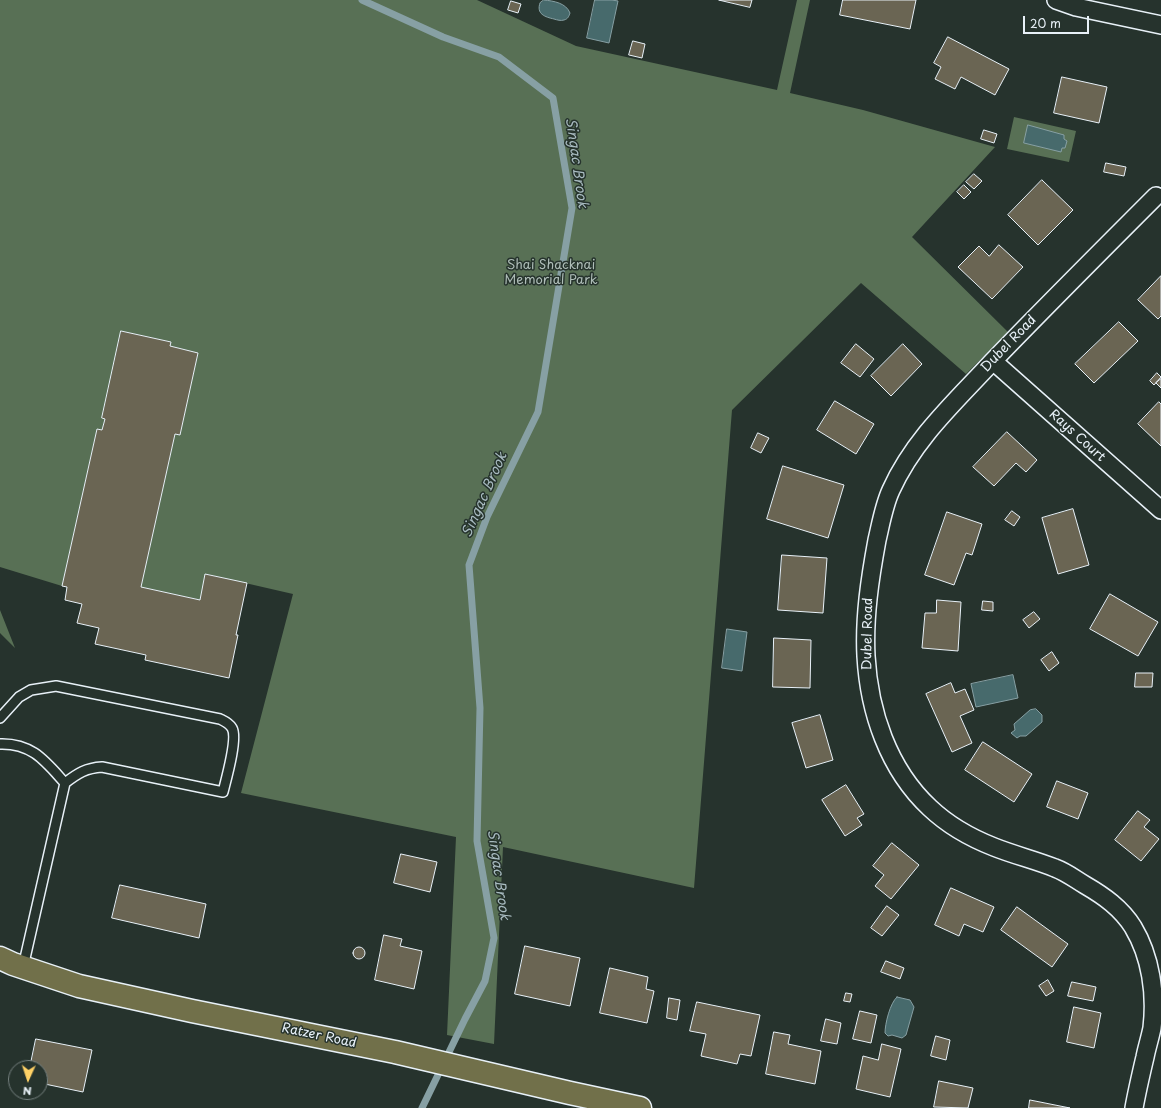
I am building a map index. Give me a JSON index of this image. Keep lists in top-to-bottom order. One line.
{"streets":{"main road":["Ratzer Road"],"street":["Dubel Road","Rays Court"]},"crossings":[["Dubel Road","Rays Court"]],"water":["Singac Brook"],"parks":["Shai Shacknai Memorial Park"],"scale_bar":"20 m","north":"bottom"}
